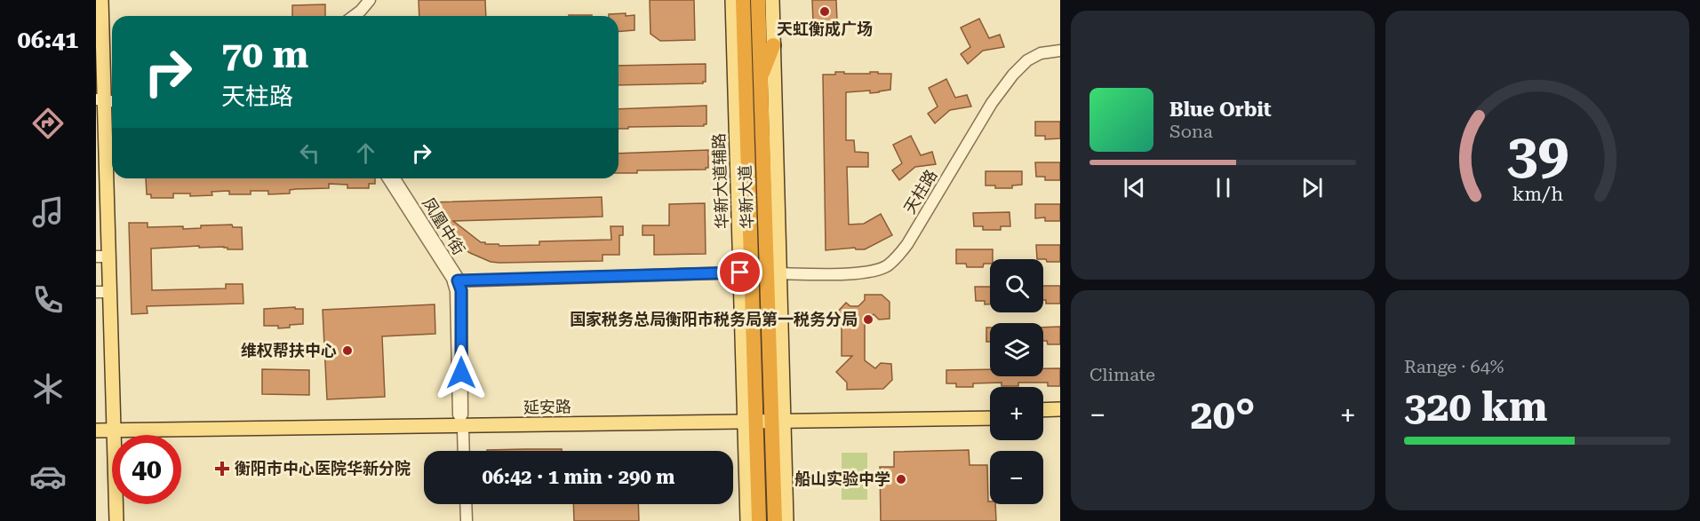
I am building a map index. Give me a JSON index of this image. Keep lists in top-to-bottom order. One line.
{"streets":{"highway":["华新大道"],"main road":["华新大道辅路","延安路"],"street":["天柱路","凤凰中街"]},"crossings":[["华新大道辅路","华新大道"],["天柱路","华新大道"],["华新大道","延安路"],["凤凰中街","延安路"]],"places":{"other":["天虹衡成广场","国家税务总局衡阳市税务局第一税务分局","维权帮扶中心","船山实验中学"],"health":["衡阳市中心医院华新分院"]},"page":{"tabs":"06:41","turn":["70 m","天柱路"],"song":["Blue Orbit","Sona"],"map_buttons":["+","−"],"tile":["Climate",["Range · 64%","320 km"]],"heat":["−","20°","+"],"limit":"40","trip":"06:42 · 1 min · 290 m","gauge":["39","km/h"]}}
